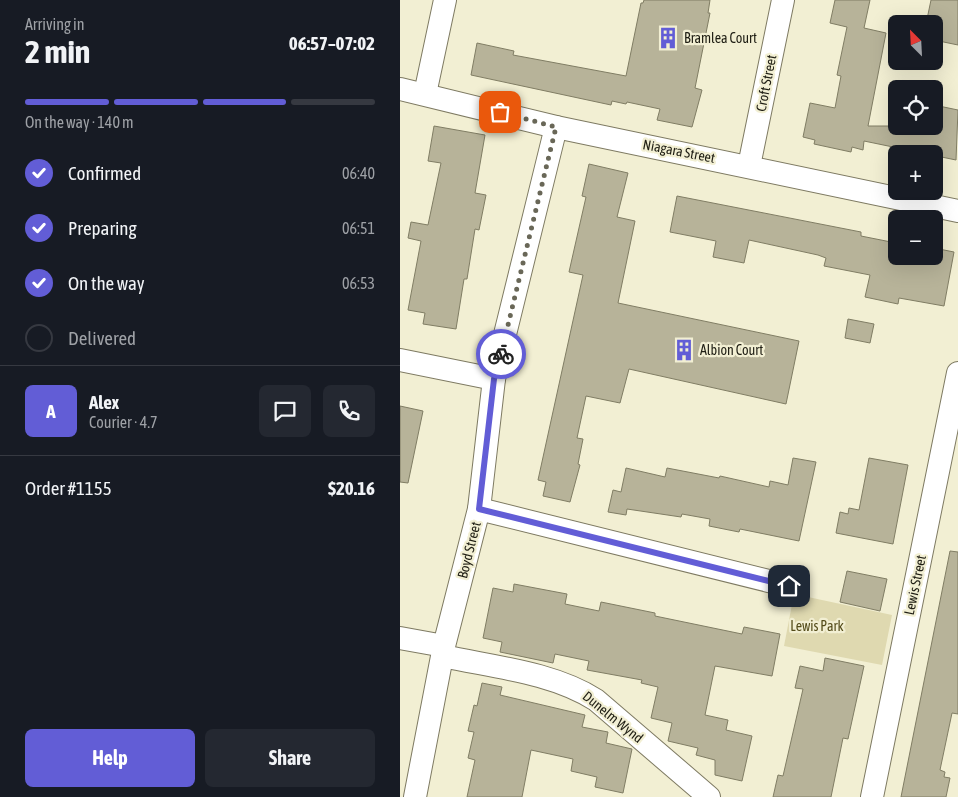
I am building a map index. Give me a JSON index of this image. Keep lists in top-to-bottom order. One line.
{"streets":{"street":["Croft Street","Niagara Street","Boyd Street","Lewis Street","Dunelm Wynd"]},"crossings":[["Croft Street","Niagara Street"],["Niagara Street","Boyd Street"],["Boyd Street","Dunelm Wynd"]],"parks":["Lewis Park"],"places":{"building":["Bramlea Court","Albion Court"]},"north":"top left","page":{"heading":["2 min","Arriving in","06:57–07:02"],"panel":["Alex","Courier · 4.7","Order #1155","$20.16"],"map_buttons":["+","−"],"bar":"On the way · 140 m","list":[["Confirmed","06:40"],["Preparing","06:51"],["On the way","06:53"],"Delivered"],"round":"A","buttons":["Help","Share"]}}
